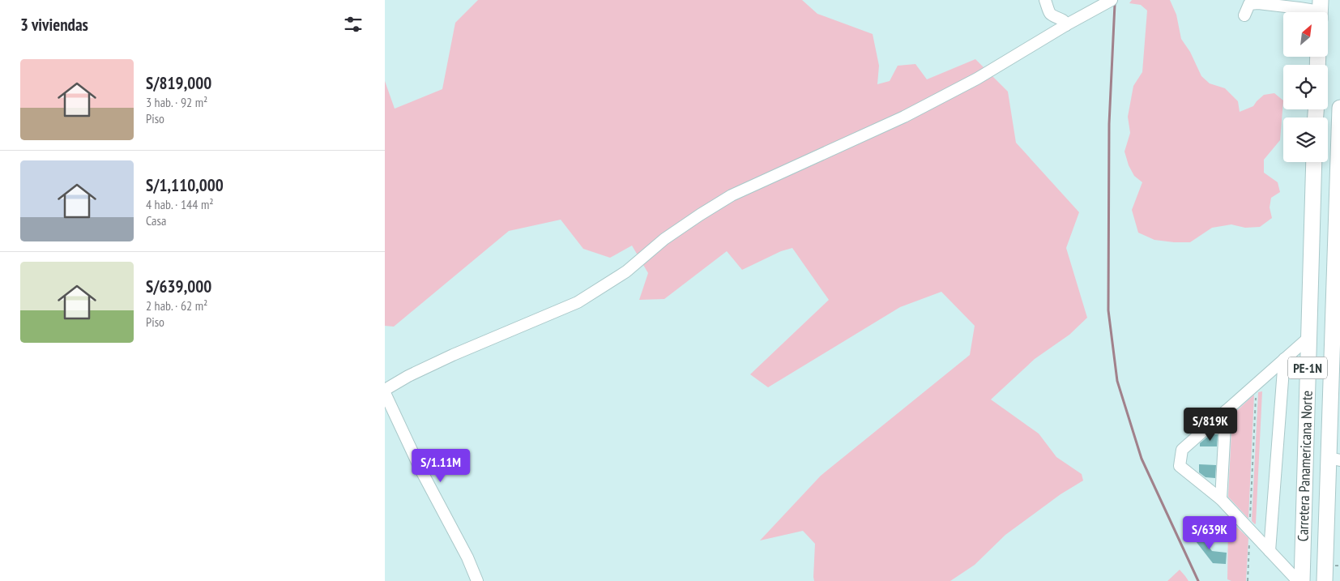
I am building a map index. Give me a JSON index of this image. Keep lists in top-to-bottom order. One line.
{"streets":{"highway":["PE-1N","Carretera Panamericana Norte"]},"north":"top right","page":{"heading":"3 viviendas","list":[{"name":"S/819,000","note":"3 hab. · 92 m² · Piso"},{"name":"S/1,110,000","note":"4 hab. · 144 m² · Casa"},{"name":"S/639,000","note":"2 hab. · 62 m² · Piso"}],"price":["S/819K","S/1.11M","S/639K"]}}
